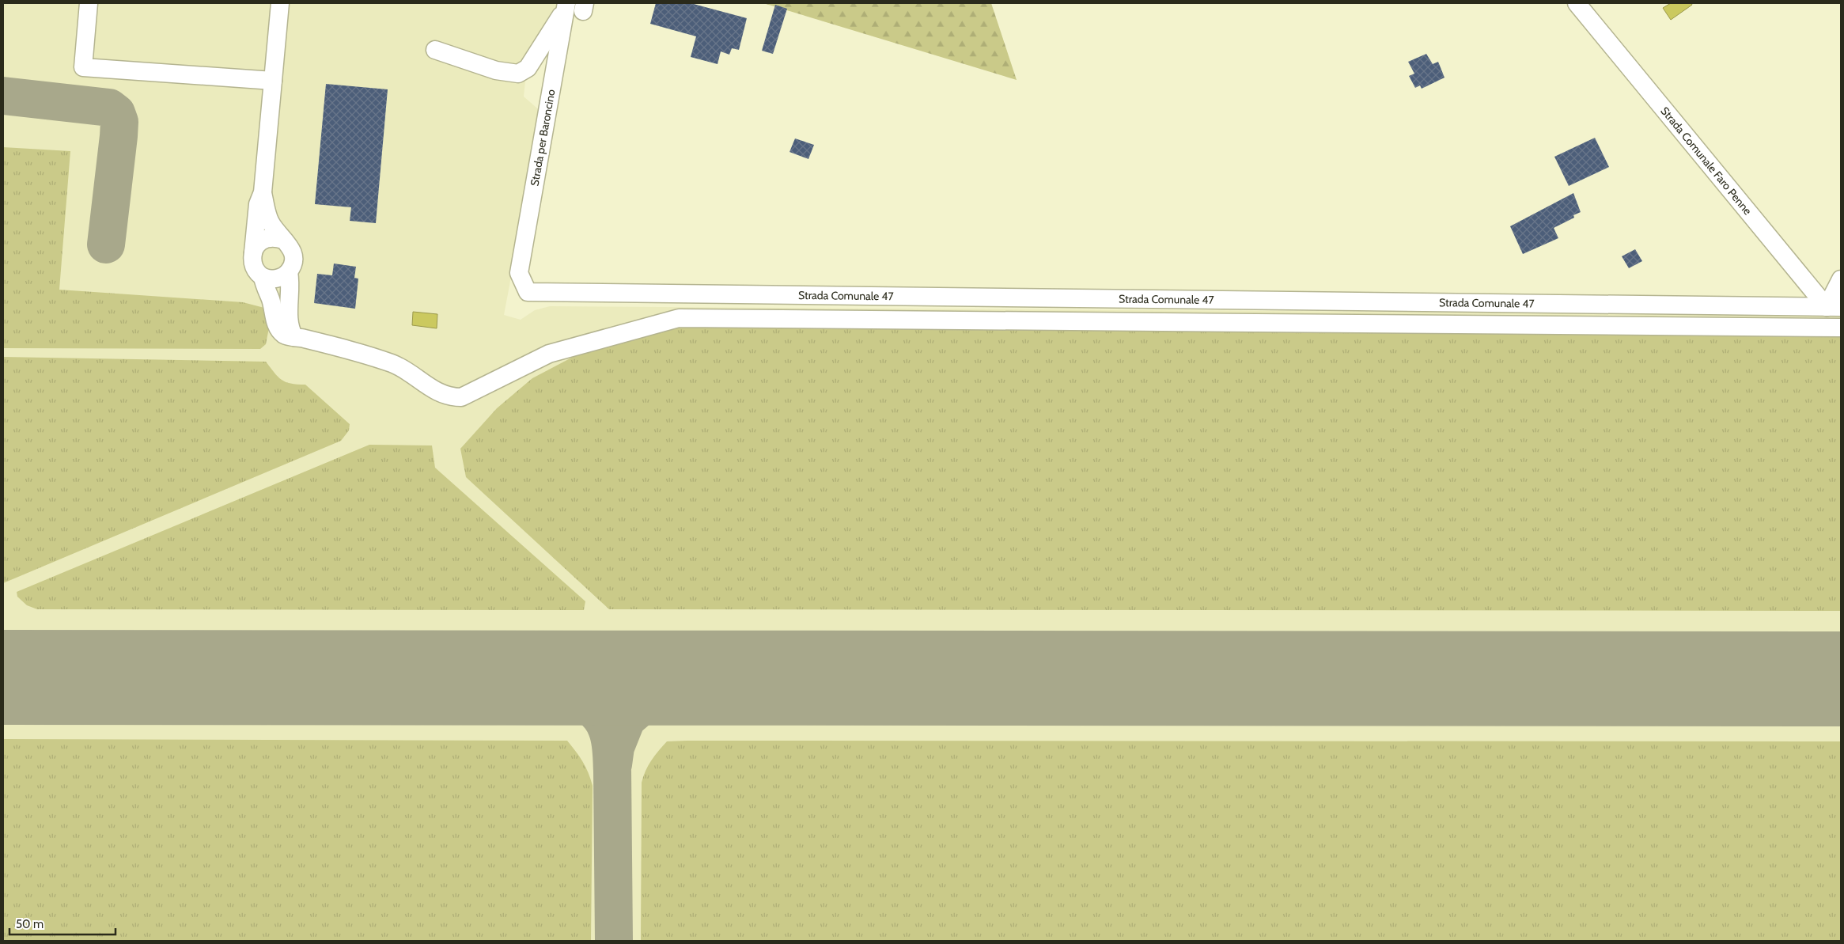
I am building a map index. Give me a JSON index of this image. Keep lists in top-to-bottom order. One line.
{"streets":{"street":["Strada per Baroncino","Strada Comunale Faro Penne","Strada Comunale 47"]},"crossings":[["Strada per Baroncino","Strada Comunale 47"],["Strada Comunale Faro Penne","Strada Comunale 47"]],"scale_bar":"50 m"}
